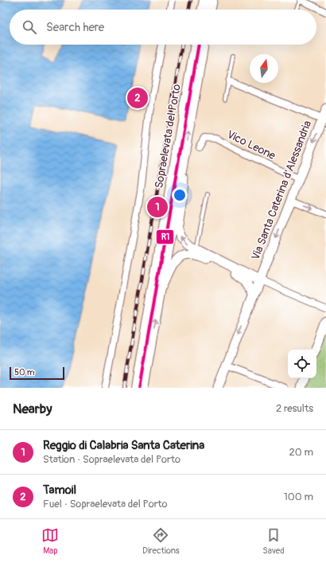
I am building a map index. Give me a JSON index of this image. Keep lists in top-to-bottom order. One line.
{"streets":{"main road":["Sopraelevata del Porto"],"street":["Vico Leone","Via Santa Caterina d'Alessandria"]},"crossings":[["Sopraelevata del Porto","Via Santa Caterina d'Alessandria"],["Vico Leone","Via Santa Caterina d'Alessandria"]],"lines":["transit line R1"],"scale_bar":"50 m","north":"top","page":{"search":"Search here","pins":["2","1"],"scale":"50 m","heading":["Nearby","2 results"],"list":[{"mark":"1","name":"Reggio di Calabria Santa Caterina","note":"Station · Sopraelevata del Porto","value":"20 m"},{"mark":"2","name":"Tamoil","note":"Fuel · Sopraelevata del Porto","value":"100 m"}],"nav":["Map","Directions","Saved"]}}
